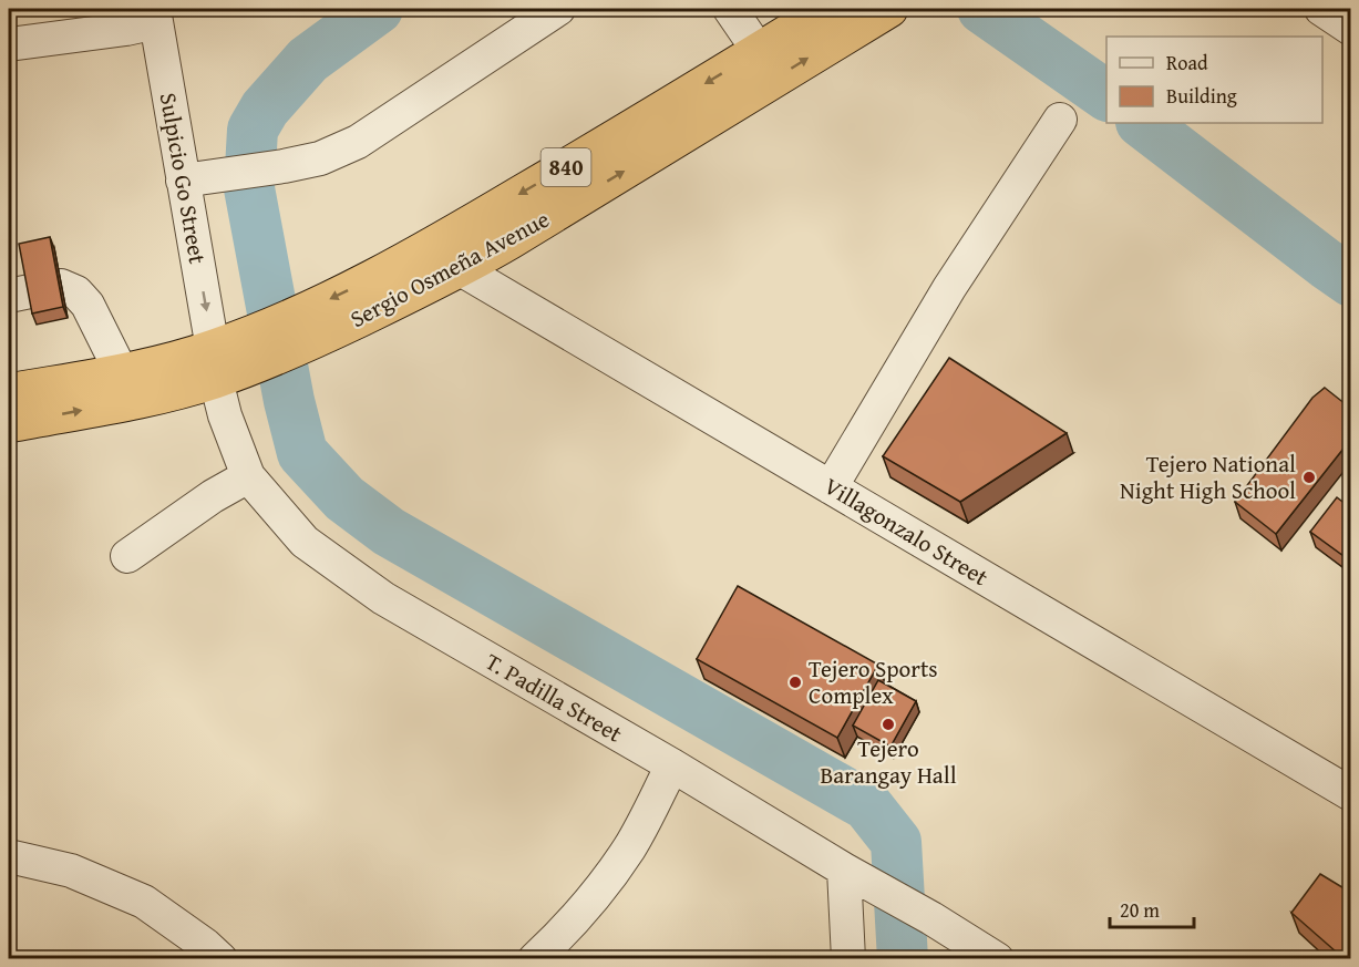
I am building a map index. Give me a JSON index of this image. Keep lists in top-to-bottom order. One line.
{"streets":{"highway":["840","Sergio Osmeña Avenue"],"street":["Sulpicio Go Street","Villagonzalo Street","T. Padilla Street"]},"crossings":[["Sulpicio Go Street","Sergio Osmeña Avenue"],["Sulpicio Go Street","T. Padilla Street"],["Sergio Osmeña Avenue","Villagonzalo Street"],["Sergio Osmeña Avenue","T. Padilla Street"]],"one_way":["Sulpicio Go Street"],"places":["Tejero National Night High School","Tejero Sports Complex","Tejero Barangay Hall"],"legend":["Road","Building"],"scale_bar":"20 m"}
